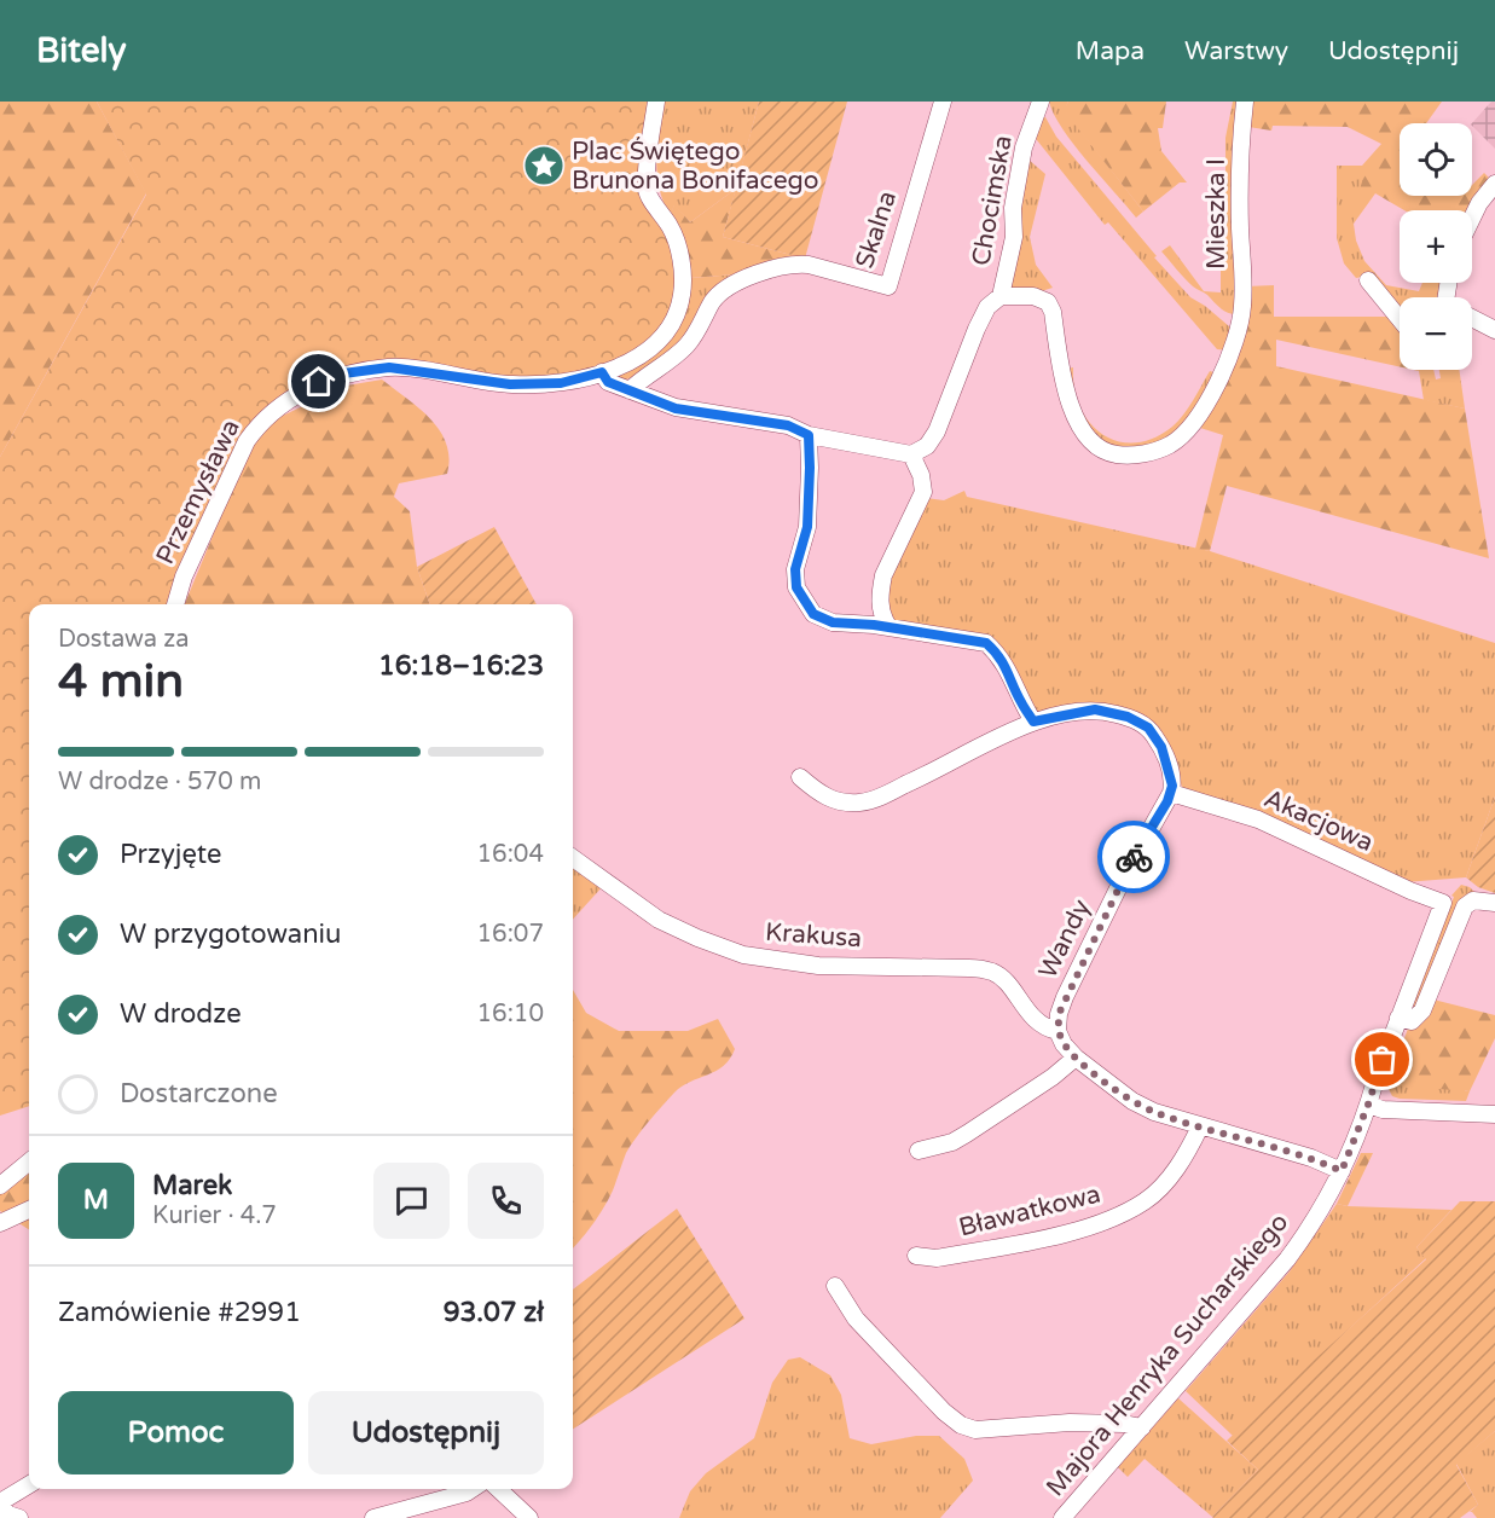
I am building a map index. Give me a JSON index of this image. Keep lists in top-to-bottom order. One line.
{"streets":{"street":["Chocimska","Mieszka I","Skalna","Przemysława","Akacjowa","Krakusa","Wandy","Bławatkowa","Majora Henryka Sucharskiego"]},"crossings":[["Chocimska","Mieszka I"],["Akacjowa","Wandy"],["Akacjowa","Majora Henryka Sucharskiego"],["Krakusa","Wandy"]],"places":{"place":["Plac Świętego Brunona Bonifacego"]},"page":{"header":"Bitely","nav":["Mapa","Warstwy","Udostępnij"],"map_buttons":["+","−"],"heading":["4 min","Dostawa za","16:18–16:23"],"panel":["Marek","Kurier · 4.7","Zamówienie #2991","93.07 zł"],"bar":"W drodze · 570 m","list":[["Przyjęte","16:04"],["W przygotowaniu","16:07"],["W drodze","16:10"],"Dostarczone"],"round":"M","buttons":["Pomoc","Udostępnij"]}}
